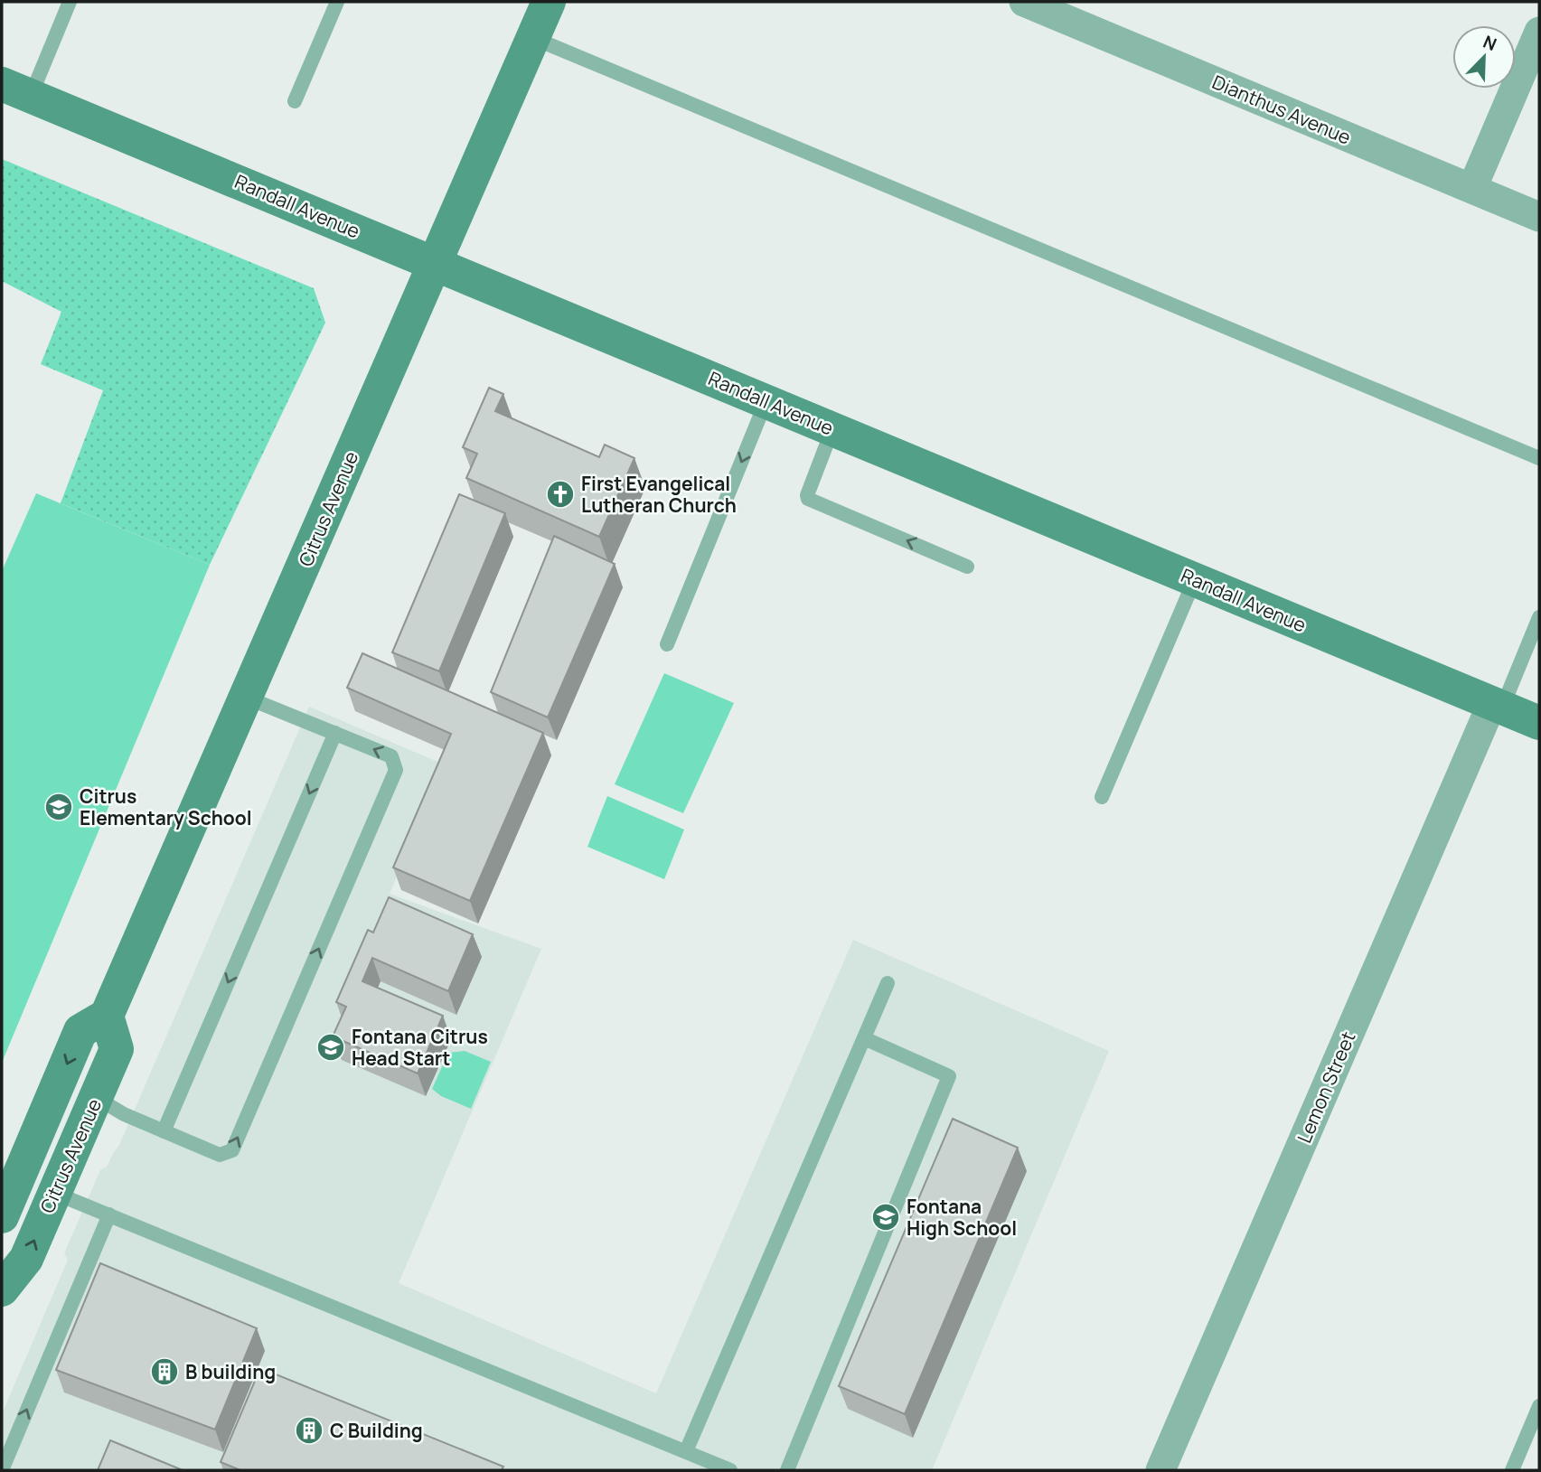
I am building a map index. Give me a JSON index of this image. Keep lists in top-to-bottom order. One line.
{"streets":{"main road":["Randall Avenue","Citrus Avenue"],"street":["Dianthus Avenue","Lemon Street"]},"crossings":[["Randall Avenue","Citrus Avenue"],["Randall Avenue","Lemon Street"]],"places":{"church":["First Evangelical Lutheran Church"],"school or university":["Citrus Elementary School","Fontana Citrus Head Start","Fontana High School"],"building":["B building","C Building"]},"north":"top right"}
